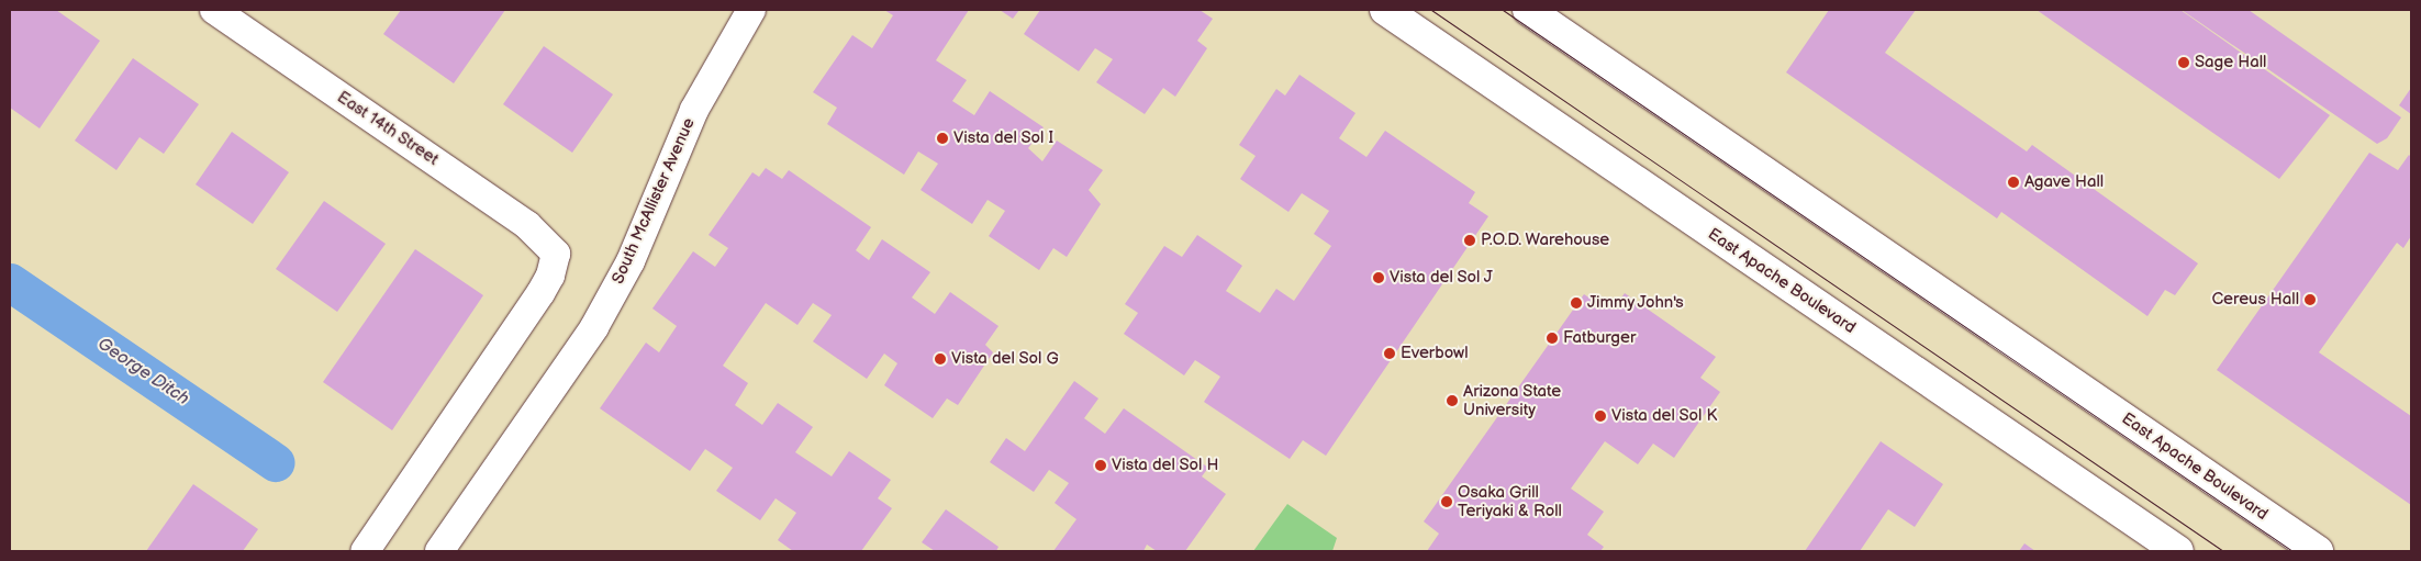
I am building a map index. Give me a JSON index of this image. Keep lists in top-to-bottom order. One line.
{"streets":{"main road":["East Apache Boulevard"],"street":["East 14th Street","South McAllister Avenue"]},"water":["George Ditch"],"places":["Sage Hall","Vista del Sol I","Agave Hall","P.O.D. Warehouse","Vista del Sol J","Cereus Hall","Jimmy John's","Fatburger","Everbowl","Vista del Sol G","Arizona State University","Vista del Sol K","Vista del Sol H","Osaka Grill Teriyaki & Roll"]}
